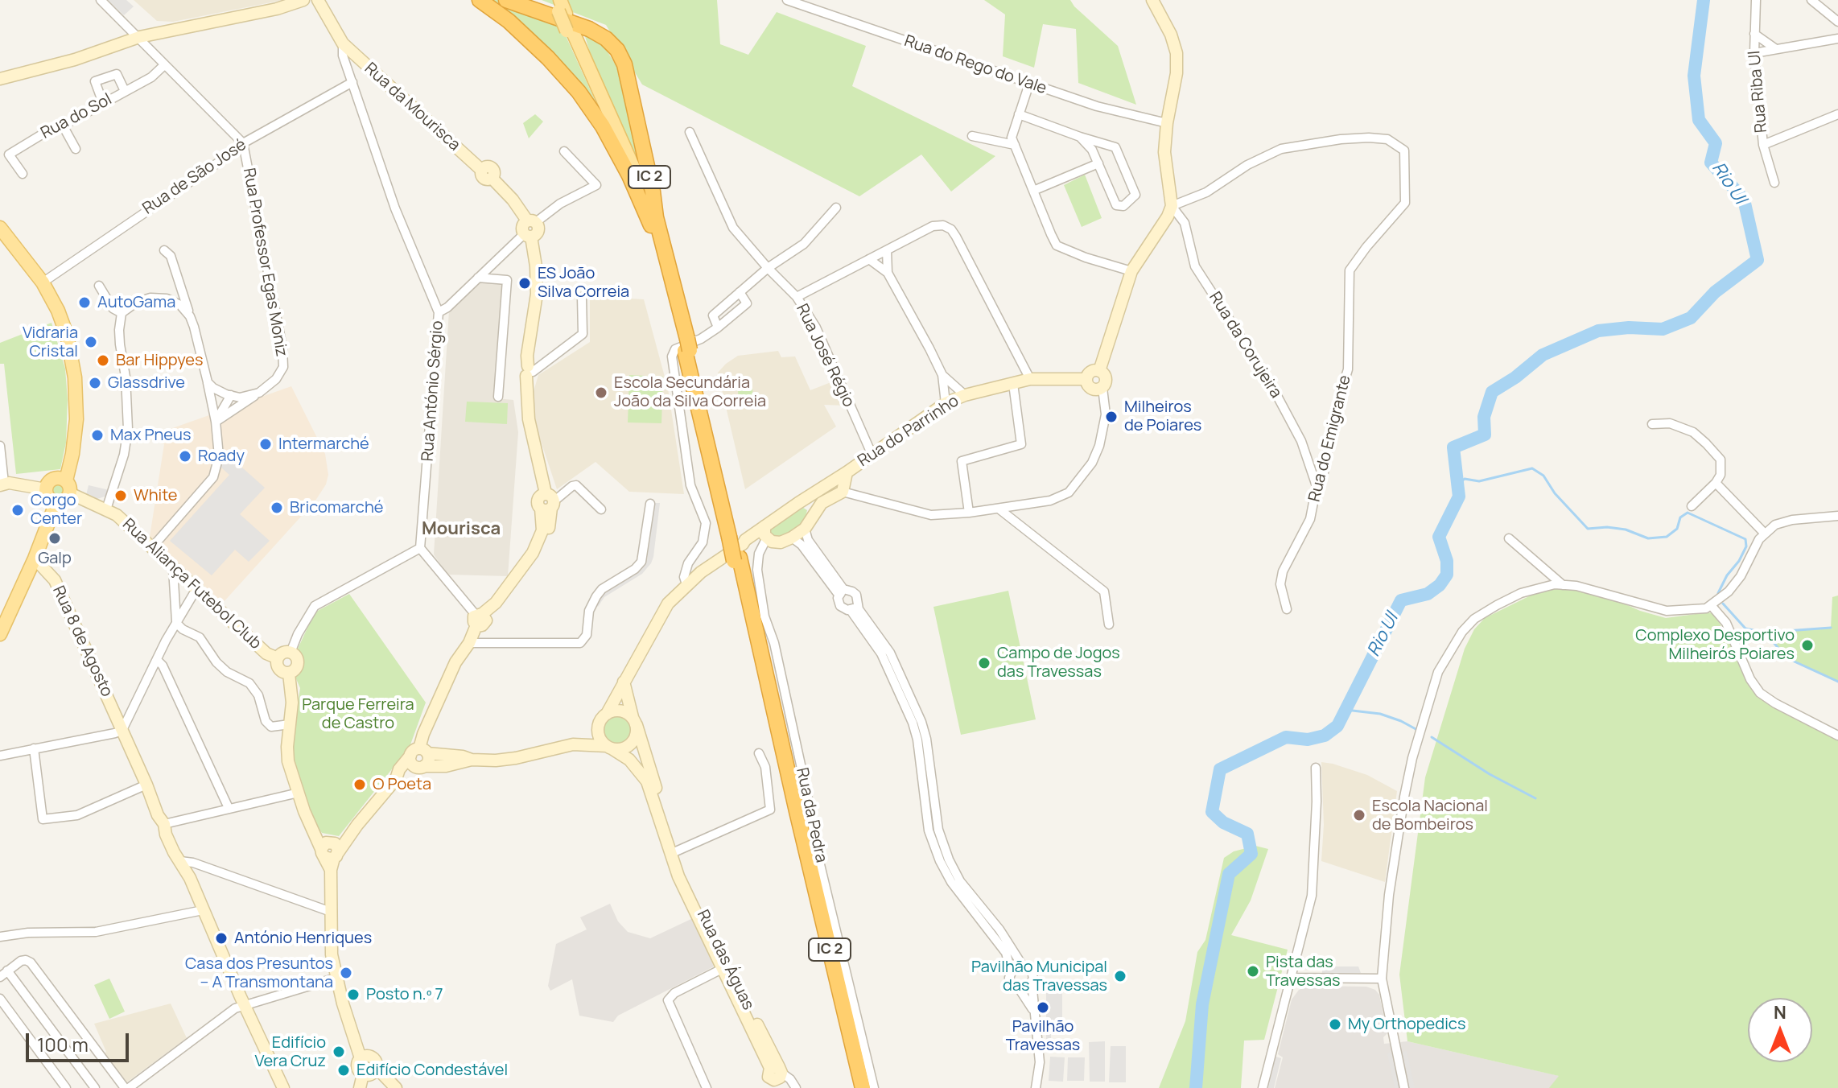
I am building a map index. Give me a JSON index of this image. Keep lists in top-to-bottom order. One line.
{"streets":{"highway":["IC 2"],"street":["Rua do Rego do Vale","Rua Riba Ul","Rua da Mourisca","Rua do Sol","Rua de São José","Rua Professor Egas Moniz","Rua da Corujeira","Rua José Régio","Rua António Sérgio","Rua do Parrinho","Rua do Emigrante","Rua Aliança Futebol Club","Rua 8 de Agosto","Rua da Pedra","Rua das Águas"]},"crossings":[["Rua de São José","Rua Professor Egas Moniz"],["IC 2","Rua do Parrinho"],["Rua da Corujeira","Rua do Emigrante"],["Rua José Régio","Rua do Parrinho"],["Rua do Parrinho","Rua das Águas"]],"districts":["Mourisca"],"water":["Rio Ul"],"parks":["Parque Ferreira de Castro"],"places":["ES João Silva Correia","AutoGama","Vidraria Cristal","Bar Hippyes","Glassdrive","Escola Secundária João da Silva Correia","Milheiros de Poiares","Max Pneus","Intermarché","Roady","White","Bricomarché","Corgo Center","Galp","Complexo Desportivo Milheirós Poiares","Campo de Jogos das Travessas","O Poeta","Escola Nacional de Bombeiros","António Henriques","Pista das Travessas","Casa dos Presuntos – A Transmontana","Pavilhão Municipal das Travessas","Posto n.º 7","Pavilhão Travessas","My Orthopedics","Edifício Vera Cruz","Edifício Condestável"],"scale_bar":"100 m","north":"top"}
